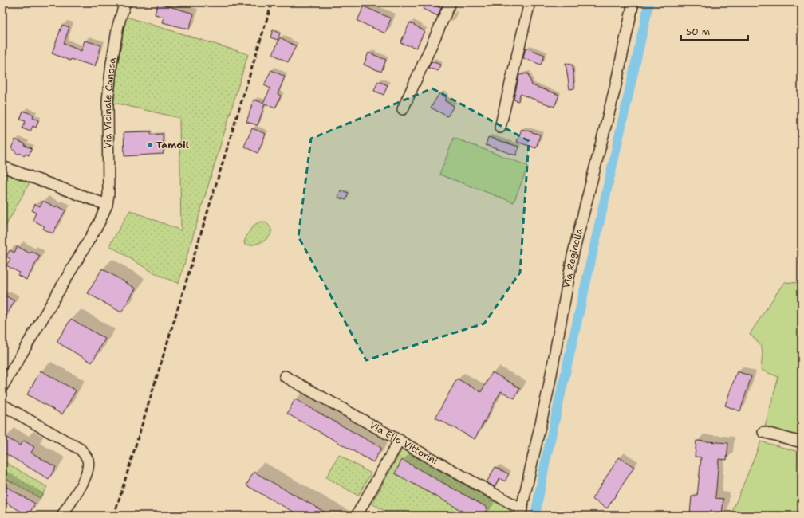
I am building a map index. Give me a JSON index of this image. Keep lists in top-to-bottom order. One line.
{"streets":{"street":["Via Vicinale Canosa","Via Reginella","Via Elio Vittorini"]},"crossings":[["Via Reginella","Via Elio Vittorini"]],"places":["Tamoil"],"scale_bar":"50 m"}
